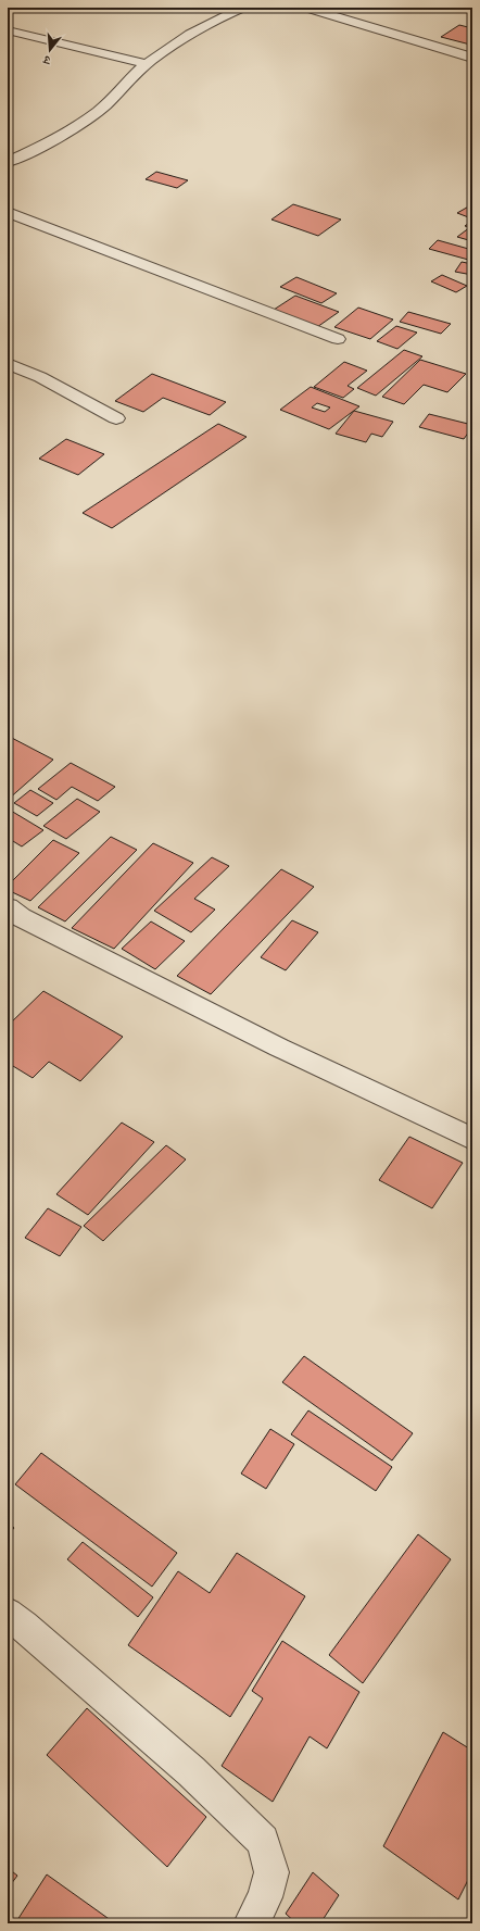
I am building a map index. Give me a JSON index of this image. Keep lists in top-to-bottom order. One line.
{"north":"bottom"}
